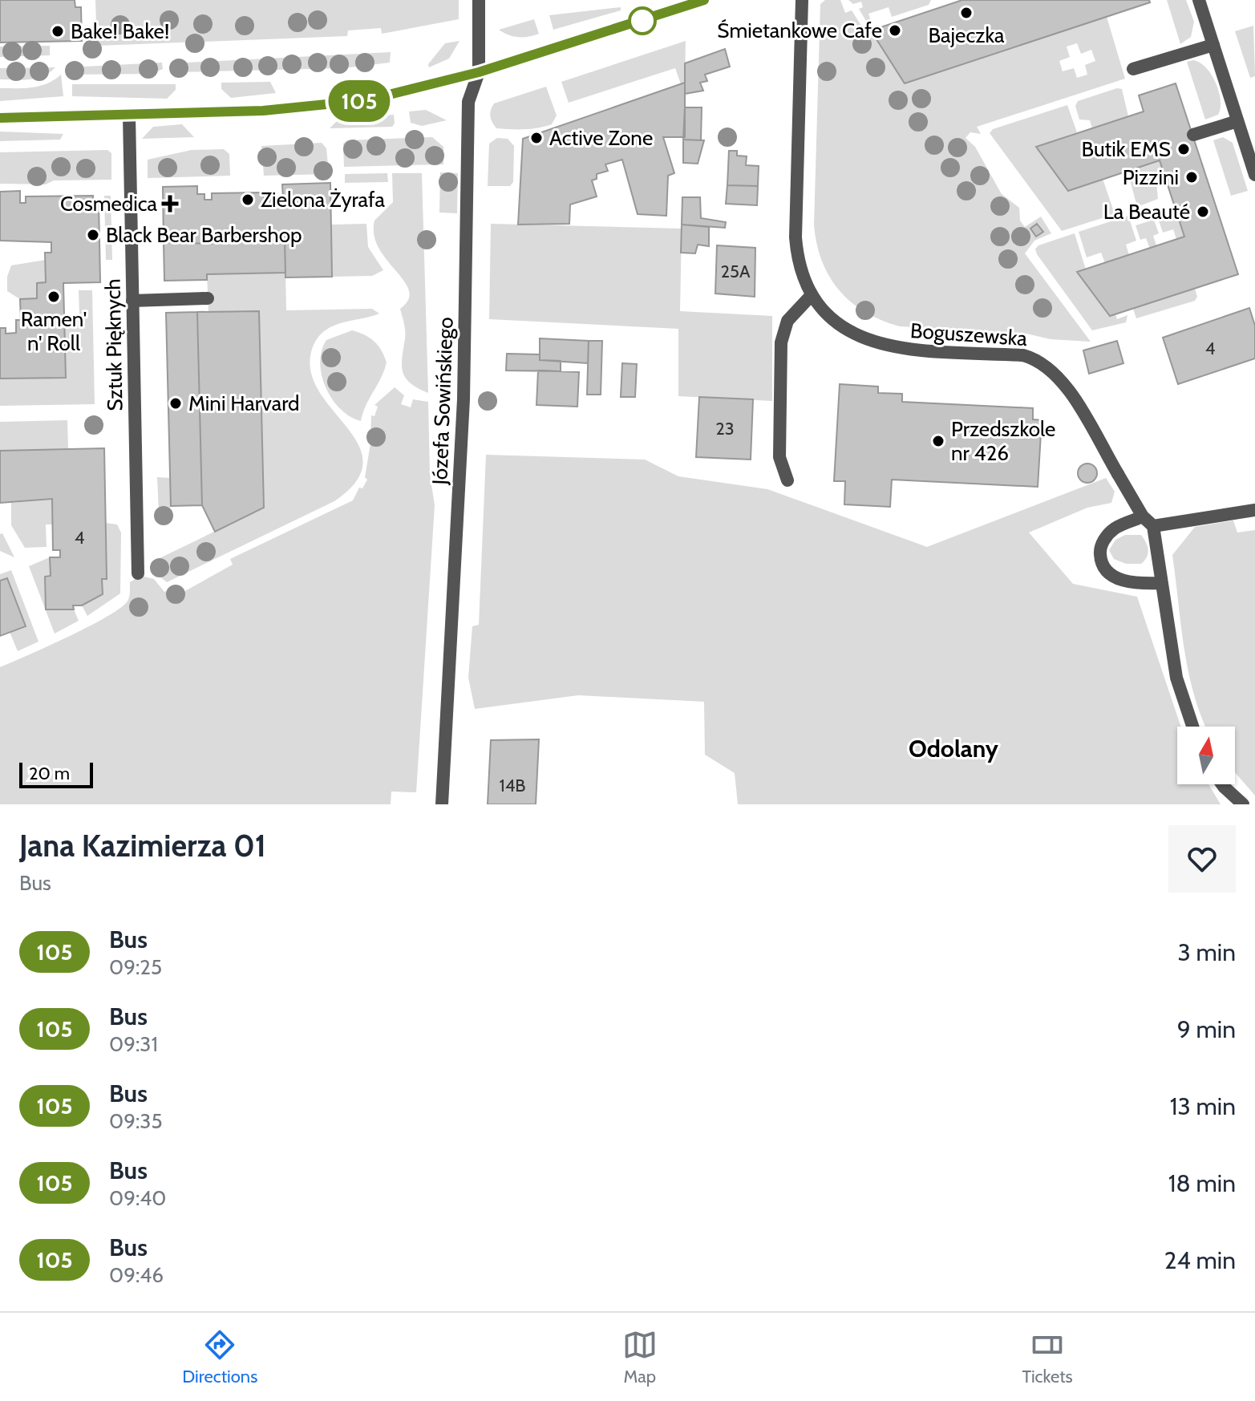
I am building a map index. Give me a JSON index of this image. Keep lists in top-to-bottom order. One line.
{"streets":{"street":["Boguszewska","Sztuk Pięknych","Józefa Sowińskiego"]},"districts":["Odolany"],"places":{"other":["Bajeczka","Śmietankowe Cafe","Bake! Bake!","Active Zone","Butik EMS","Pizzini","Zielona Żyrafa","La Beauté","Black Bear Barbershop","Ramen' n' Roll","Mini Harvard","Przedszkole nr 426"],"health":["Cosmedica"]},"lines":["bus line 105"],"house_numbers":["25A","4","23","4","14B"],"scale_bar":"20 m","north":"top","page":{"on_map":"105","scale":"20 m","heading":["Jana Kazimierza 01","Bus"],"list":[{"mark":"105","name":"Bus","note":"09:25","value":"3 min"},{"mark":"105","name":"Bus","note":"09:31","value":"9 min"},{"mark":"105","name":"Bus","note":"09:35","value":"13 min"},{"mark":"105","name":"Bus","note":"09:40","value":"18 min"},{"mark":"105","name":"Bus","note":"09:46","value":"24 min"}],"tabs":["Directions","Map","Tickets"]}}
